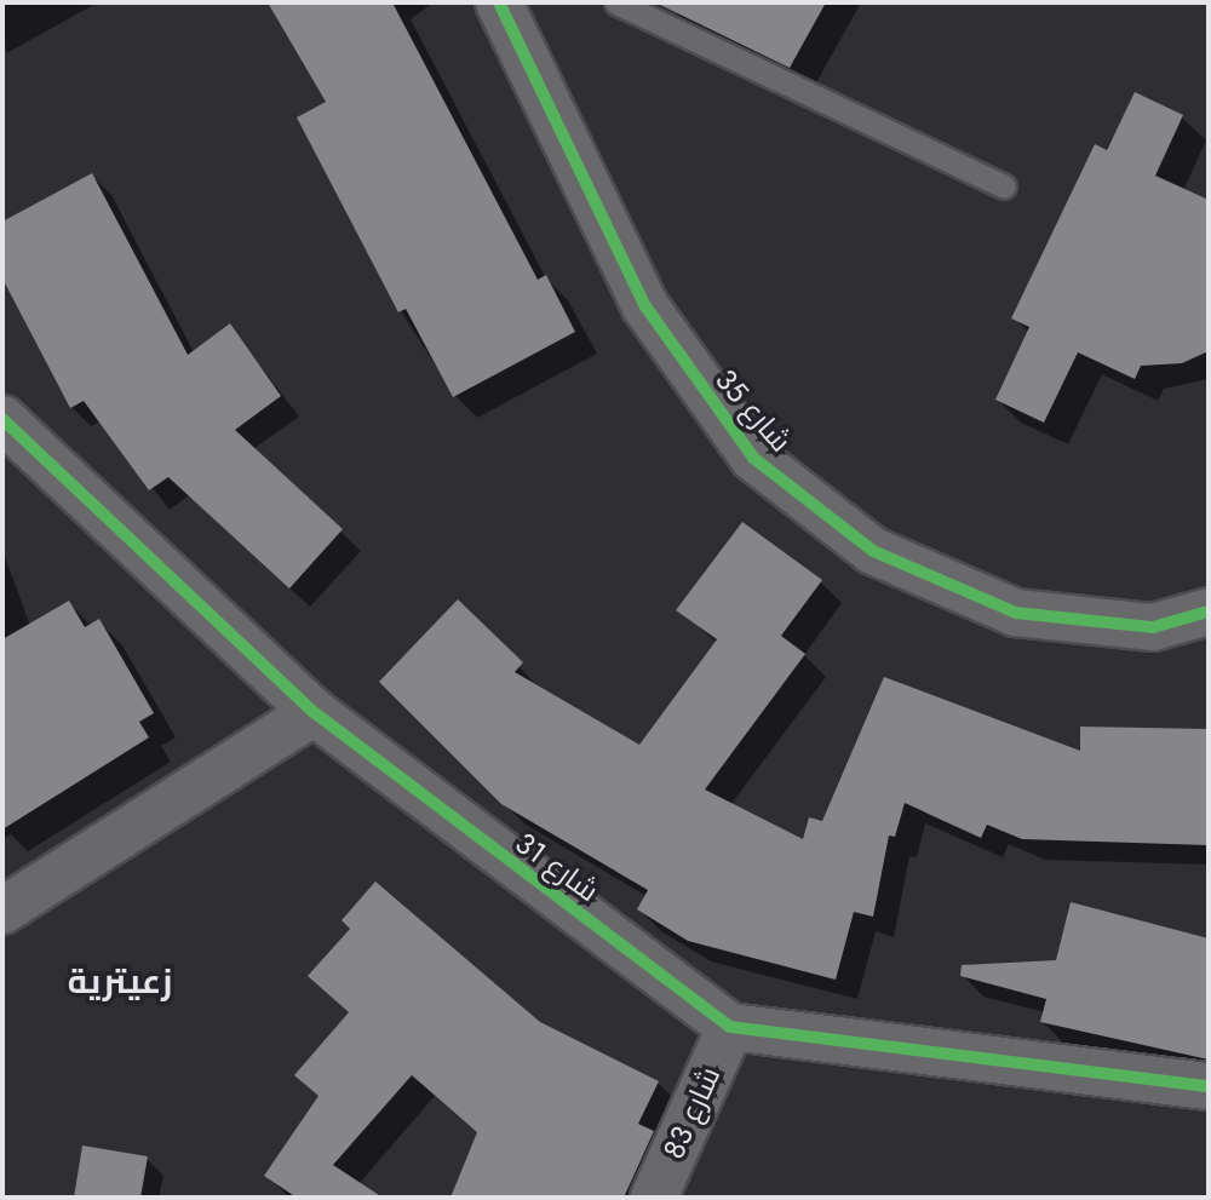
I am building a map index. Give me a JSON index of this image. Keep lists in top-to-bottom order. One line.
{"streets":{"street":["شارع 35","شارع 31","شارع 83"]},"crossings":[["شارع 31","شارع 83"]],"districts":["زعيترية"]}
